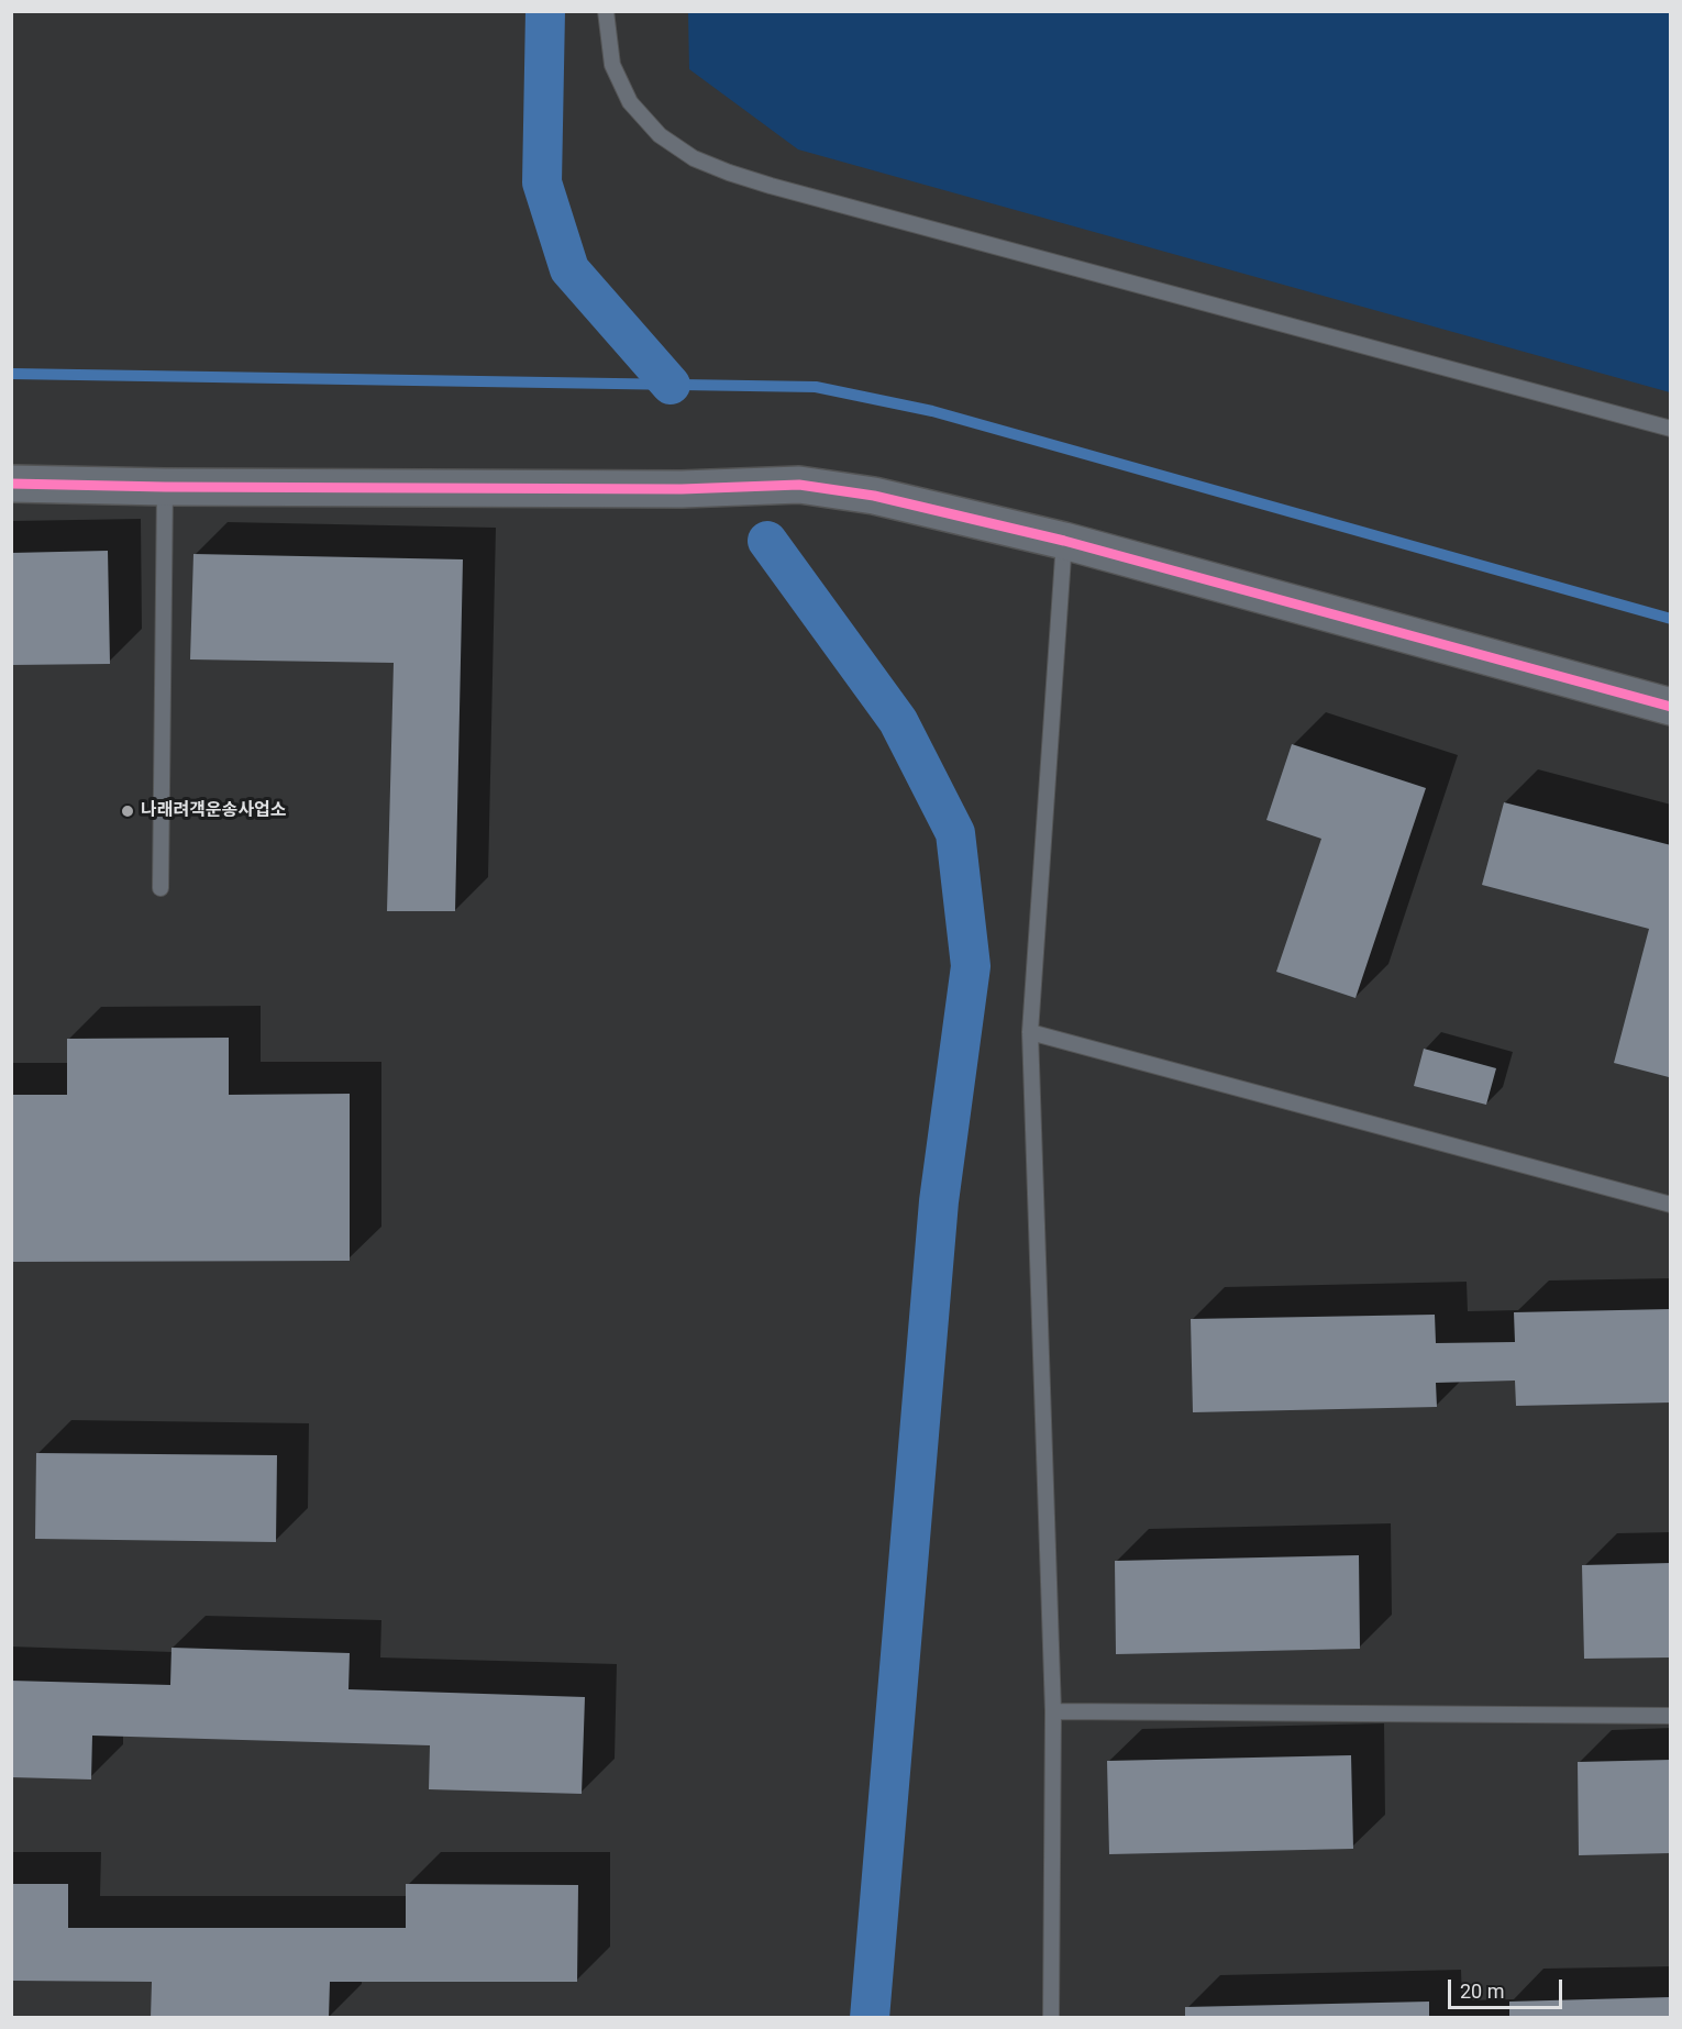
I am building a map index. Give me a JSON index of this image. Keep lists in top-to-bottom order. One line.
{"places":["나래려객운송사업소"],"scale_bar":"20 m"}
